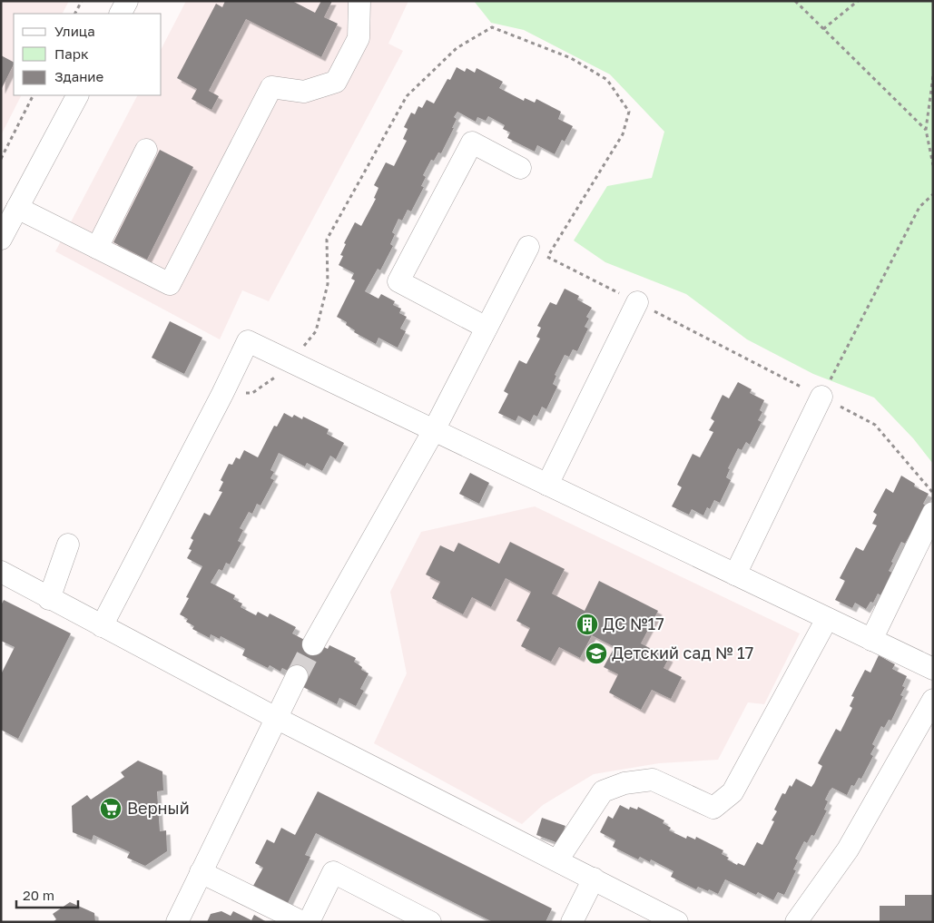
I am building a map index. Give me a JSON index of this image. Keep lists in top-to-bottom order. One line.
{"places":{"building":["ДС №17"],"school or university":["Детский сад № 17"],"supermarket":["Верный"]},"legend":["Улица","Парк","Здание"],"scale_bar":"20 m"}
